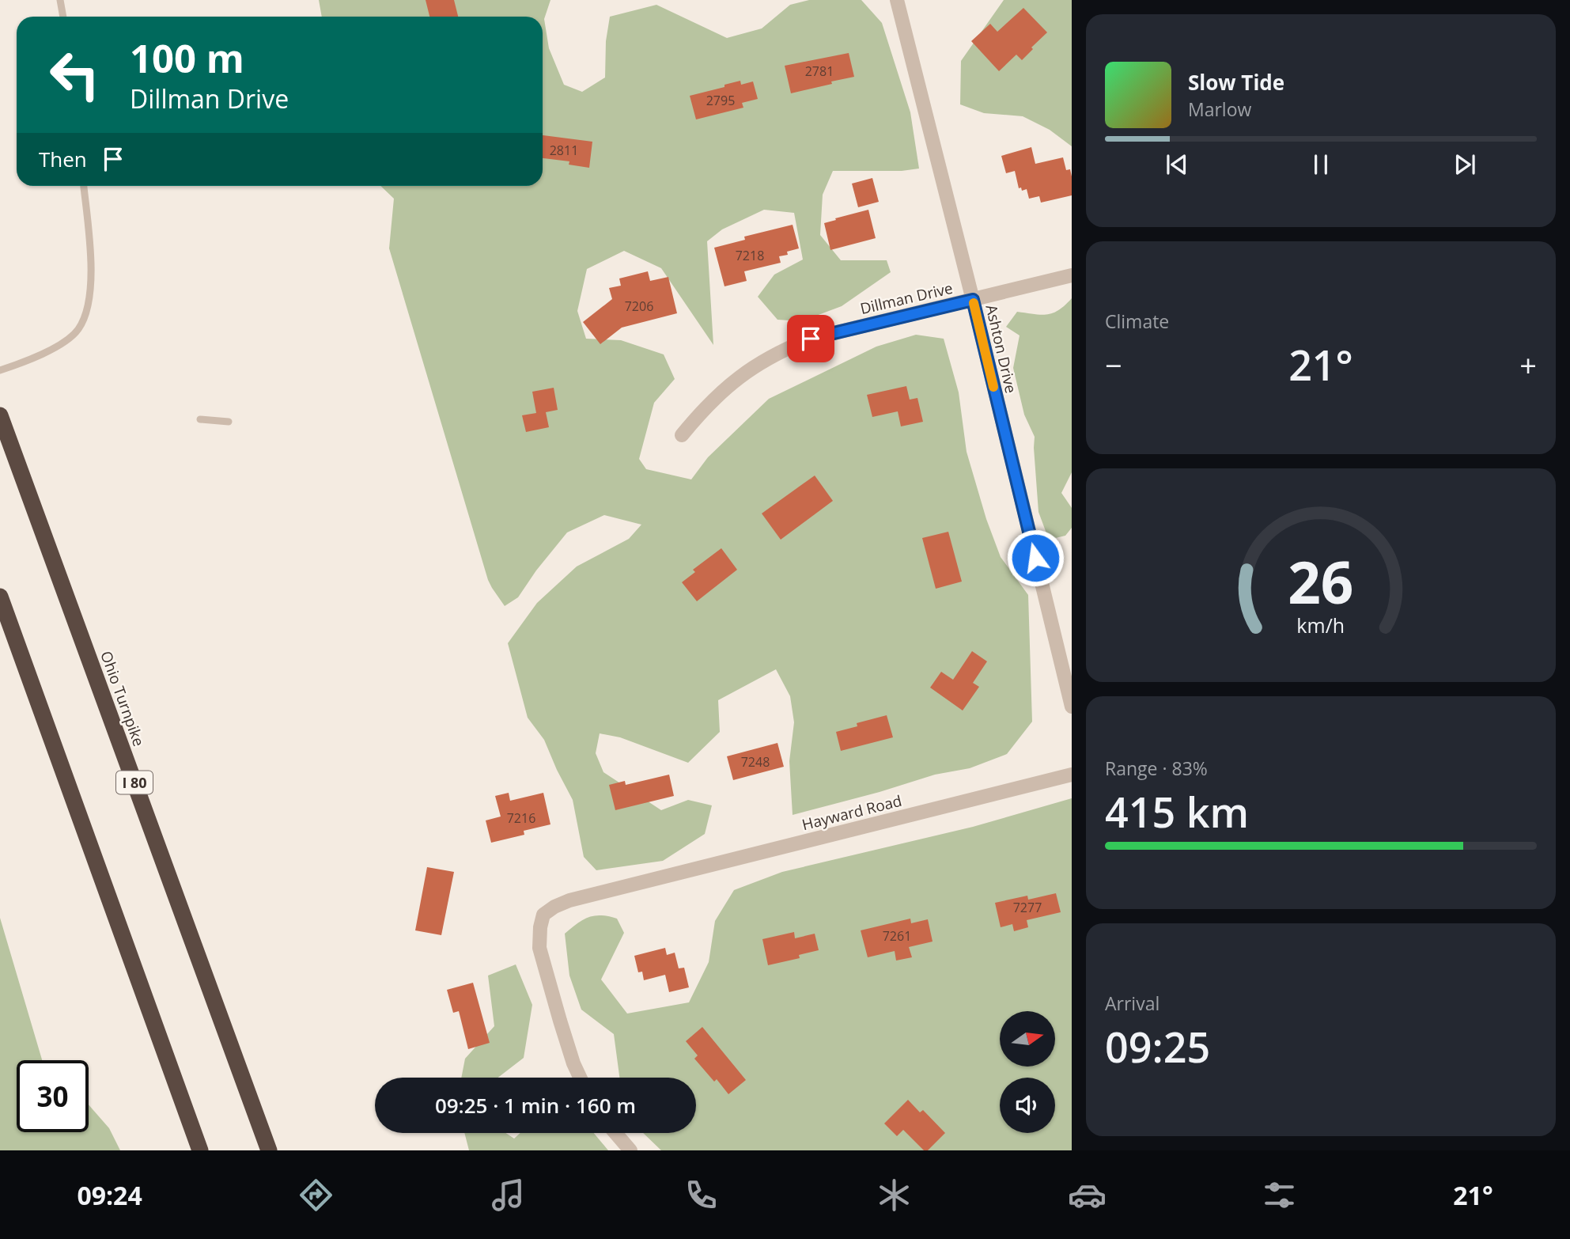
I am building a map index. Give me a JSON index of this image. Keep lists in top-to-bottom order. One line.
{"streets":{"highway":["Ohio Turnpike","I 80"],"street":["Dillman Drive","Ashton Drive","Hayward Road"]},"crossings":[["Dillman Drive","Ashton Drive"]],"house_numbers":["2781","2795","2811","7218","7206","7248","7216","7277","7261"],"north":"right","page":{"turn":["100 m","Dillman Drive"],"song":["Slow Tide","Marlow"],"then":"Then","tile":["Climate",["Range · 83%","415 km"],["Arrival","09:25"]],"heat":["−","21°","+"],"limit":"30","trip":"09:25 · 1 min · 160 m","tabs":["09:24","21°"],"gauge":["26","km/h"]}}
